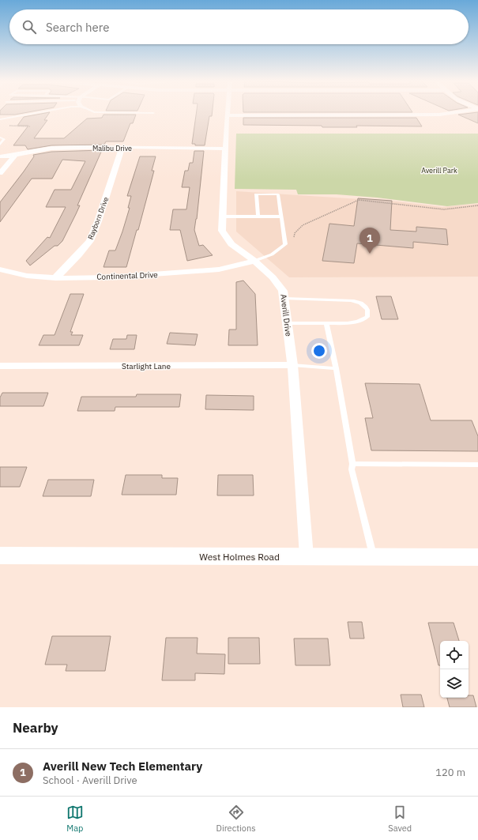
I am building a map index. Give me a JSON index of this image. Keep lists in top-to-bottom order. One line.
{"streets":{"street":["Malibu Drive","Rayborn Drive","Continental Drive","Averill Drive","Starlight Lane","West Holmes Road"]},"crossings":[["Malibu Drive","Rayborn Drive"],["Malibu Drive","Averill Drive"],["Rayborn Drive","Continental Drive"],["Continental Drive","Averill Drive"],["Averill Drive","Starlight Lane"],["Averill Drive","West Holmes Road"]],"parks":["Averill Park"],"page":{"search":"Search here","pins":"1","heading":"Nearby","list":[{"mark":"1","name":"Averill New Tech Elementary","note":"School · Averill Drive","value":"120 m"}],"nav":["Map","Directions","Saved"]}}
